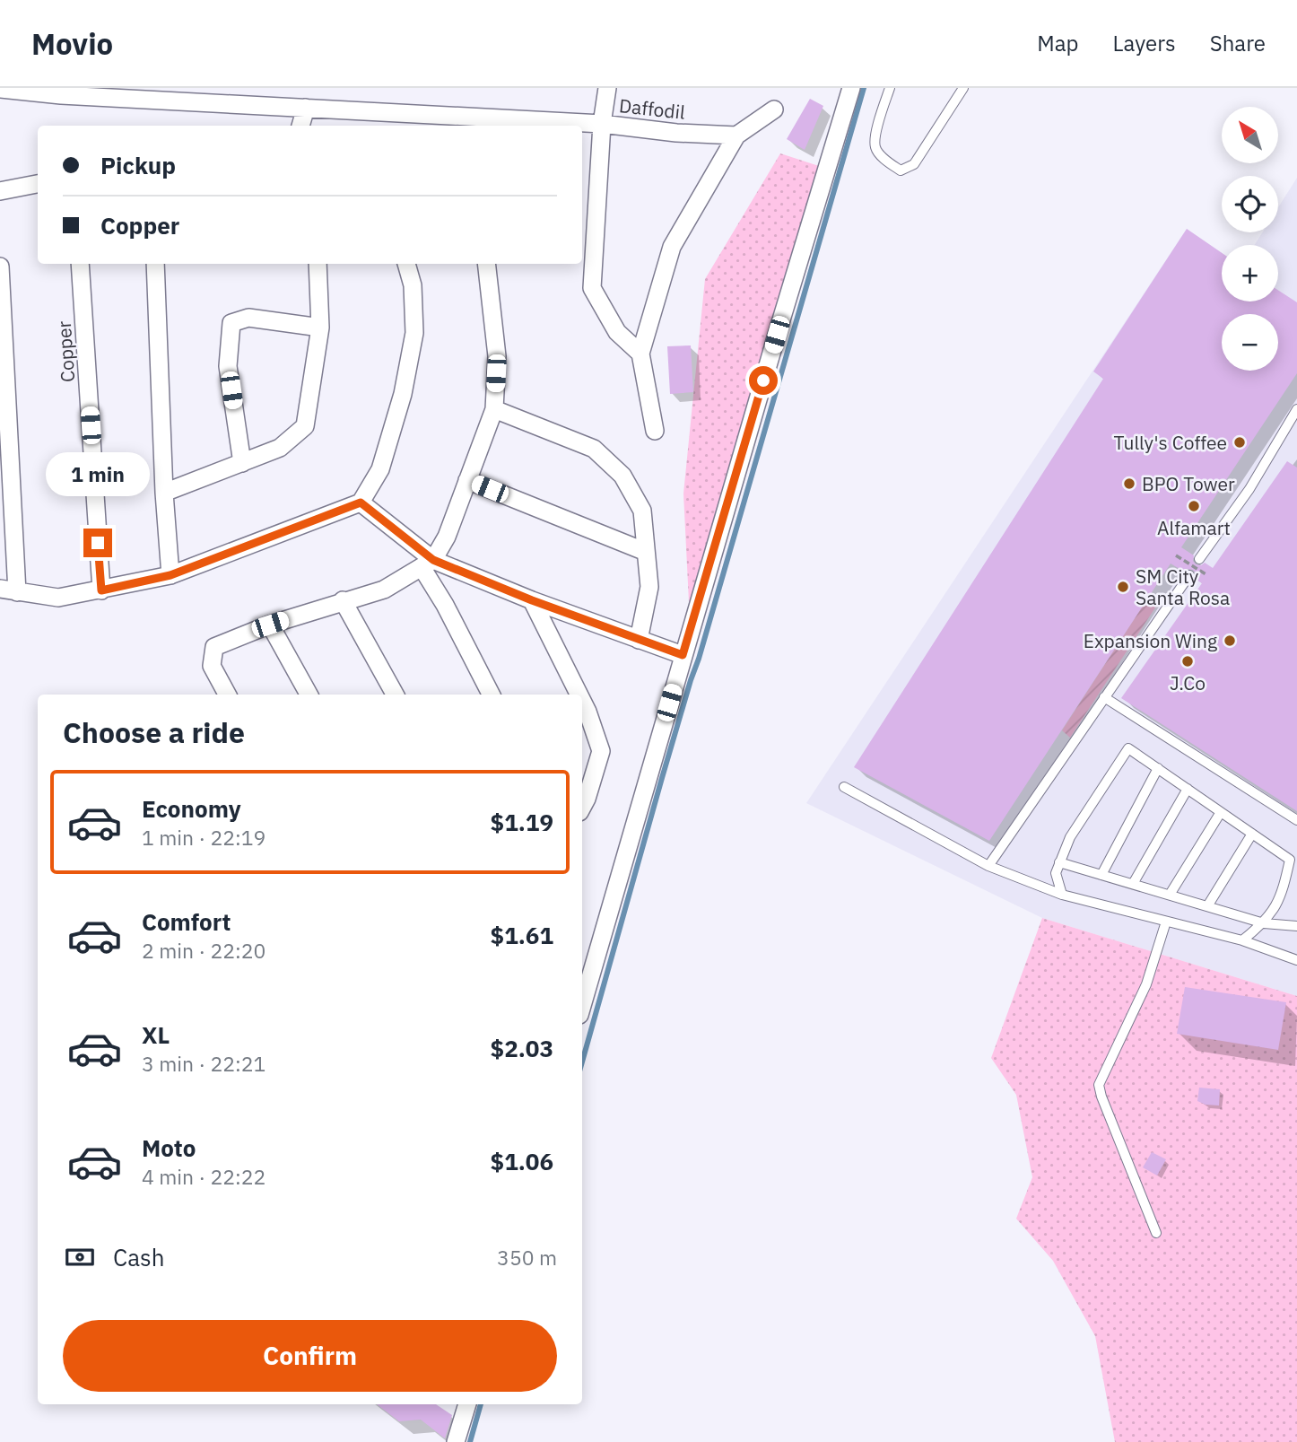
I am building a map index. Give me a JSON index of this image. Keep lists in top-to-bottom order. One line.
{"streets":{"street":["Daffodil","Copper"]},"places":["Tully's Coffee","BPO Tower","Alfamart","SM City Santa Rosa","Expansion Wing","J.Co"],"north":"top left","page":{"header":"Movio","nav":["Map","Layers","Share"],"map_buttons":["+","−"],"banner":["Pickup","Copper"],"bubble":"1 min","heading":"Choose a ride","list":[{"name":"Economy","note":"1 min · 22:19","value":"$1.19"},{"name":"Comfort","note":"2 min · 22:20","value":"$1.61"},{"name":"XL","note":"3 min · 22:21","value":"$2.03"},{"name":"Moto","note":"4 min · 22:22","value":"$1.06"}],"pay":["Cash","350 m"],"buttons":"Confirm"}}
